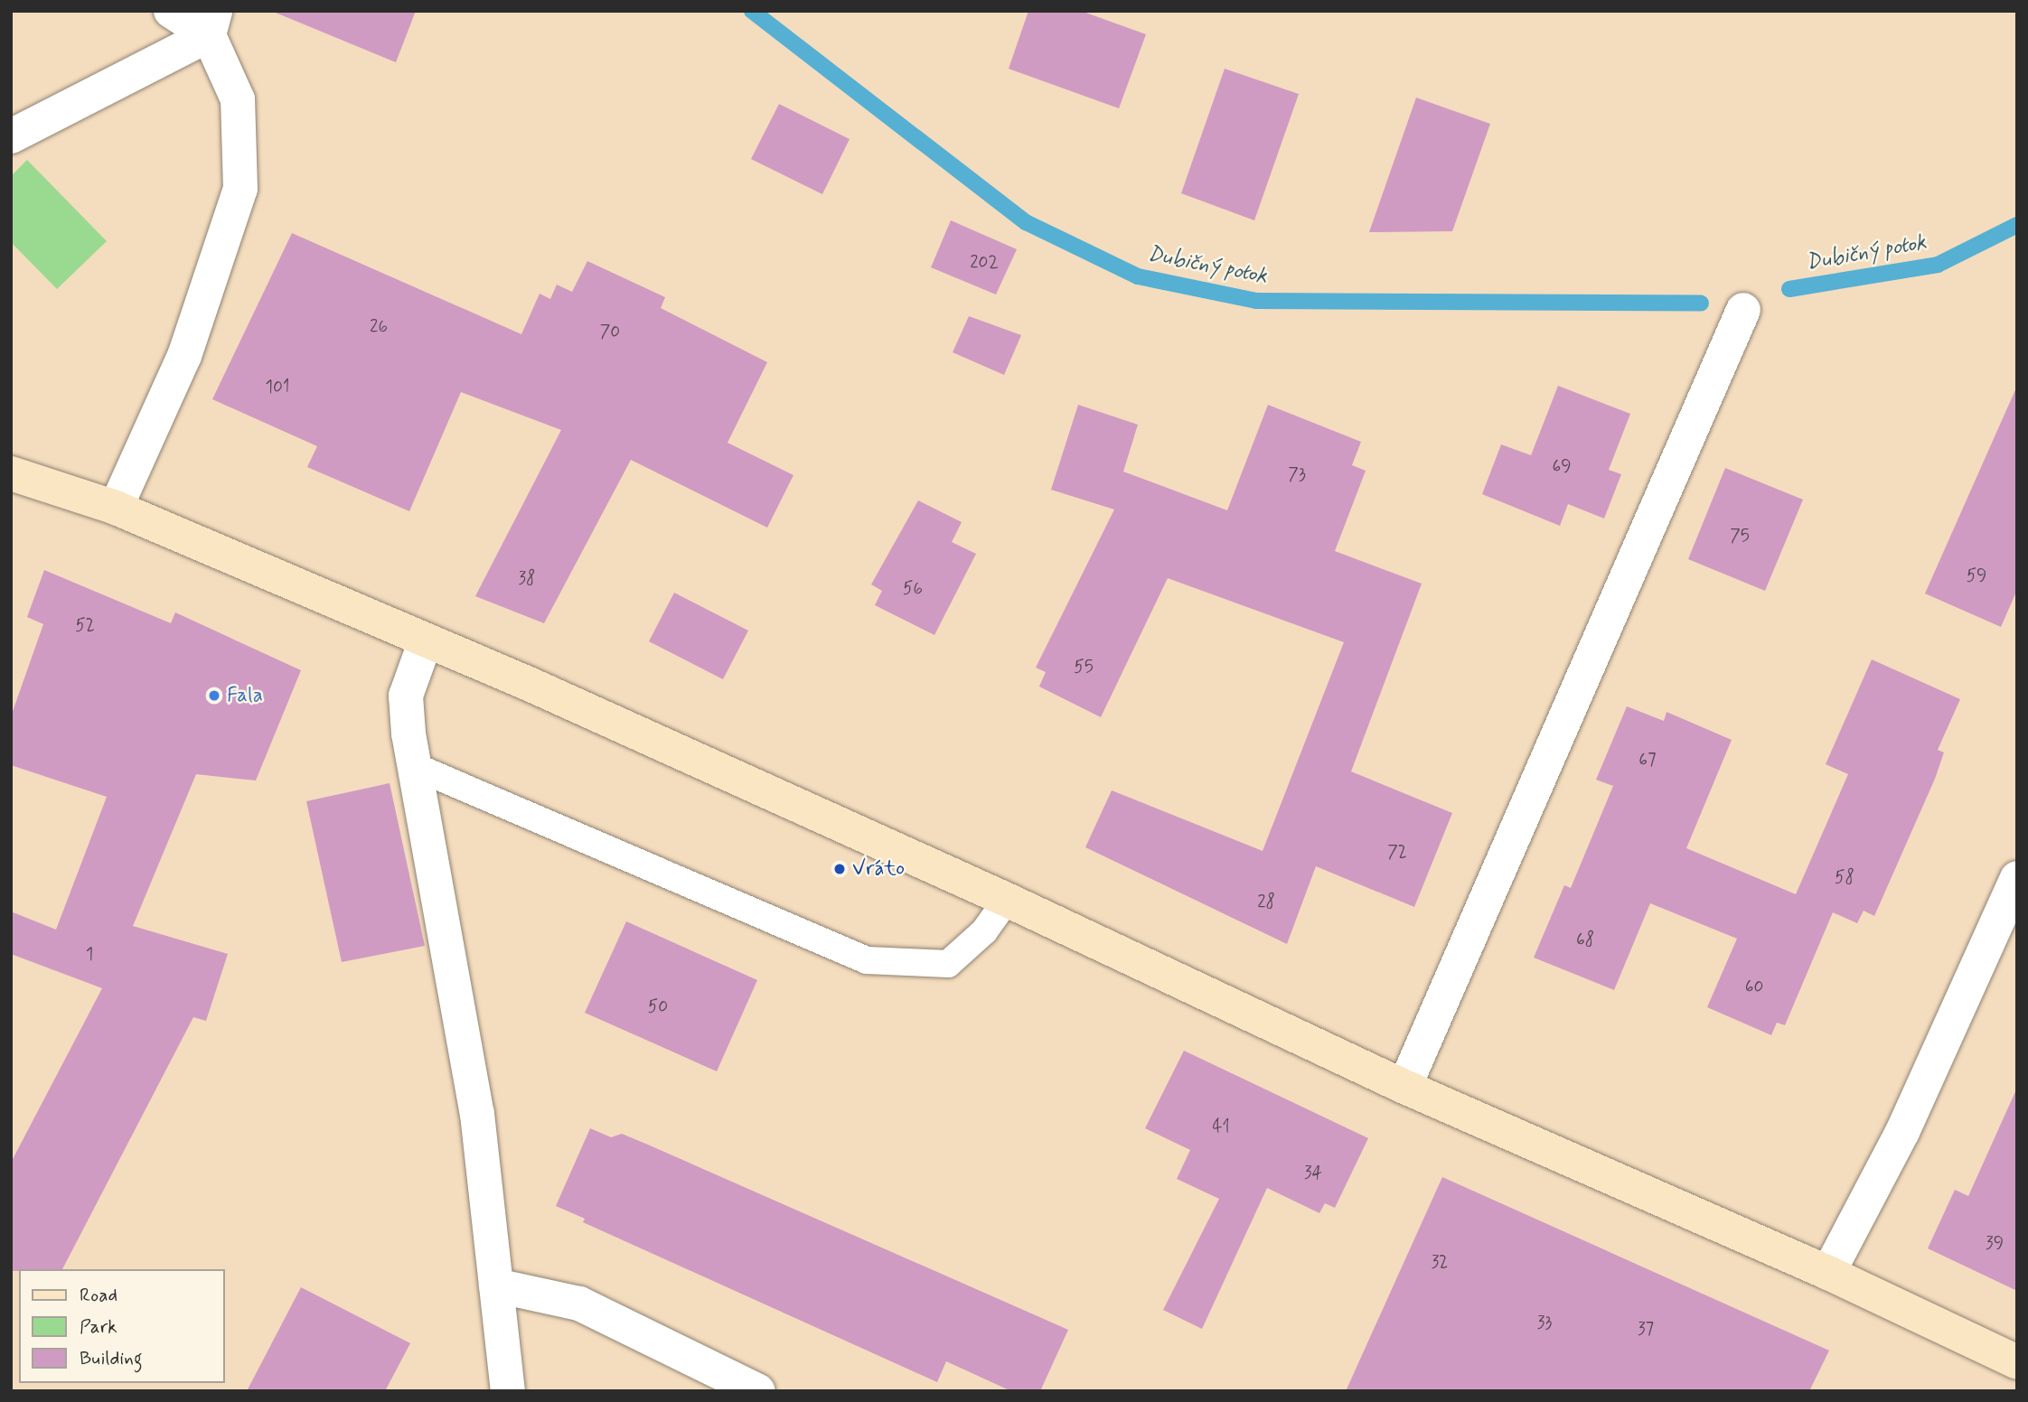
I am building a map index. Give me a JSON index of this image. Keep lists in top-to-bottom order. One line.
{"water":["Dubičný potok"],"places":["Fala","Vráto"],"house_numbers":["202","26","70","101","69","73","75","59","38","56","52","55","67","72","58","28","68","1","60","50","41","34","39","32","33","37"],"legend":["Road","Park","Building"]}
